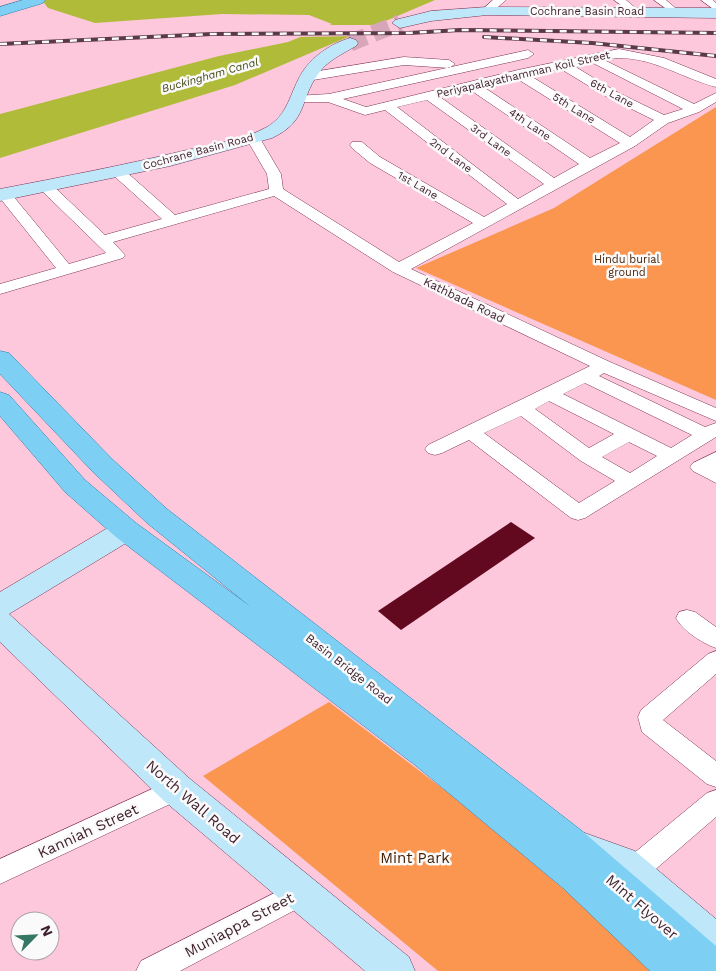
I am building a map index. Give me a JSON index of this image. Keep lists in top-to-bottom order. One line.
{"streets":{"main road":["Cochrane Basin Road","Basin Bridge Road","North Wall Road","Mint Flyover"],"street":["Periyapalayathamman Koil Street","6th Lane","5th Lane","4th Lane","3rd Lane","2nd Lane","1st Lane","Kathbada Road","Kanniah Street","Muniappa Street"]},"crossings":[["Periyapalayathamman Koil Street","6th Lane"],["Periyapalayathamman Koil Street","5th Lane"],["Periyapalayathamman Koil Street","4th Lane"],["Periyapalayathamman Koil Street","3rd Lane"],["Periyapalayathamman Koil Street","2nd Lane"],["Basin Bridge Road","Mint Flyover"],["North Wall Road","Kanniah Street"],["North Wall Road","Muniappa Street"]],"water":["Buckingham Canal"],"parks":["Hindu burial ground","Mint Park"],"north":"top right"}
